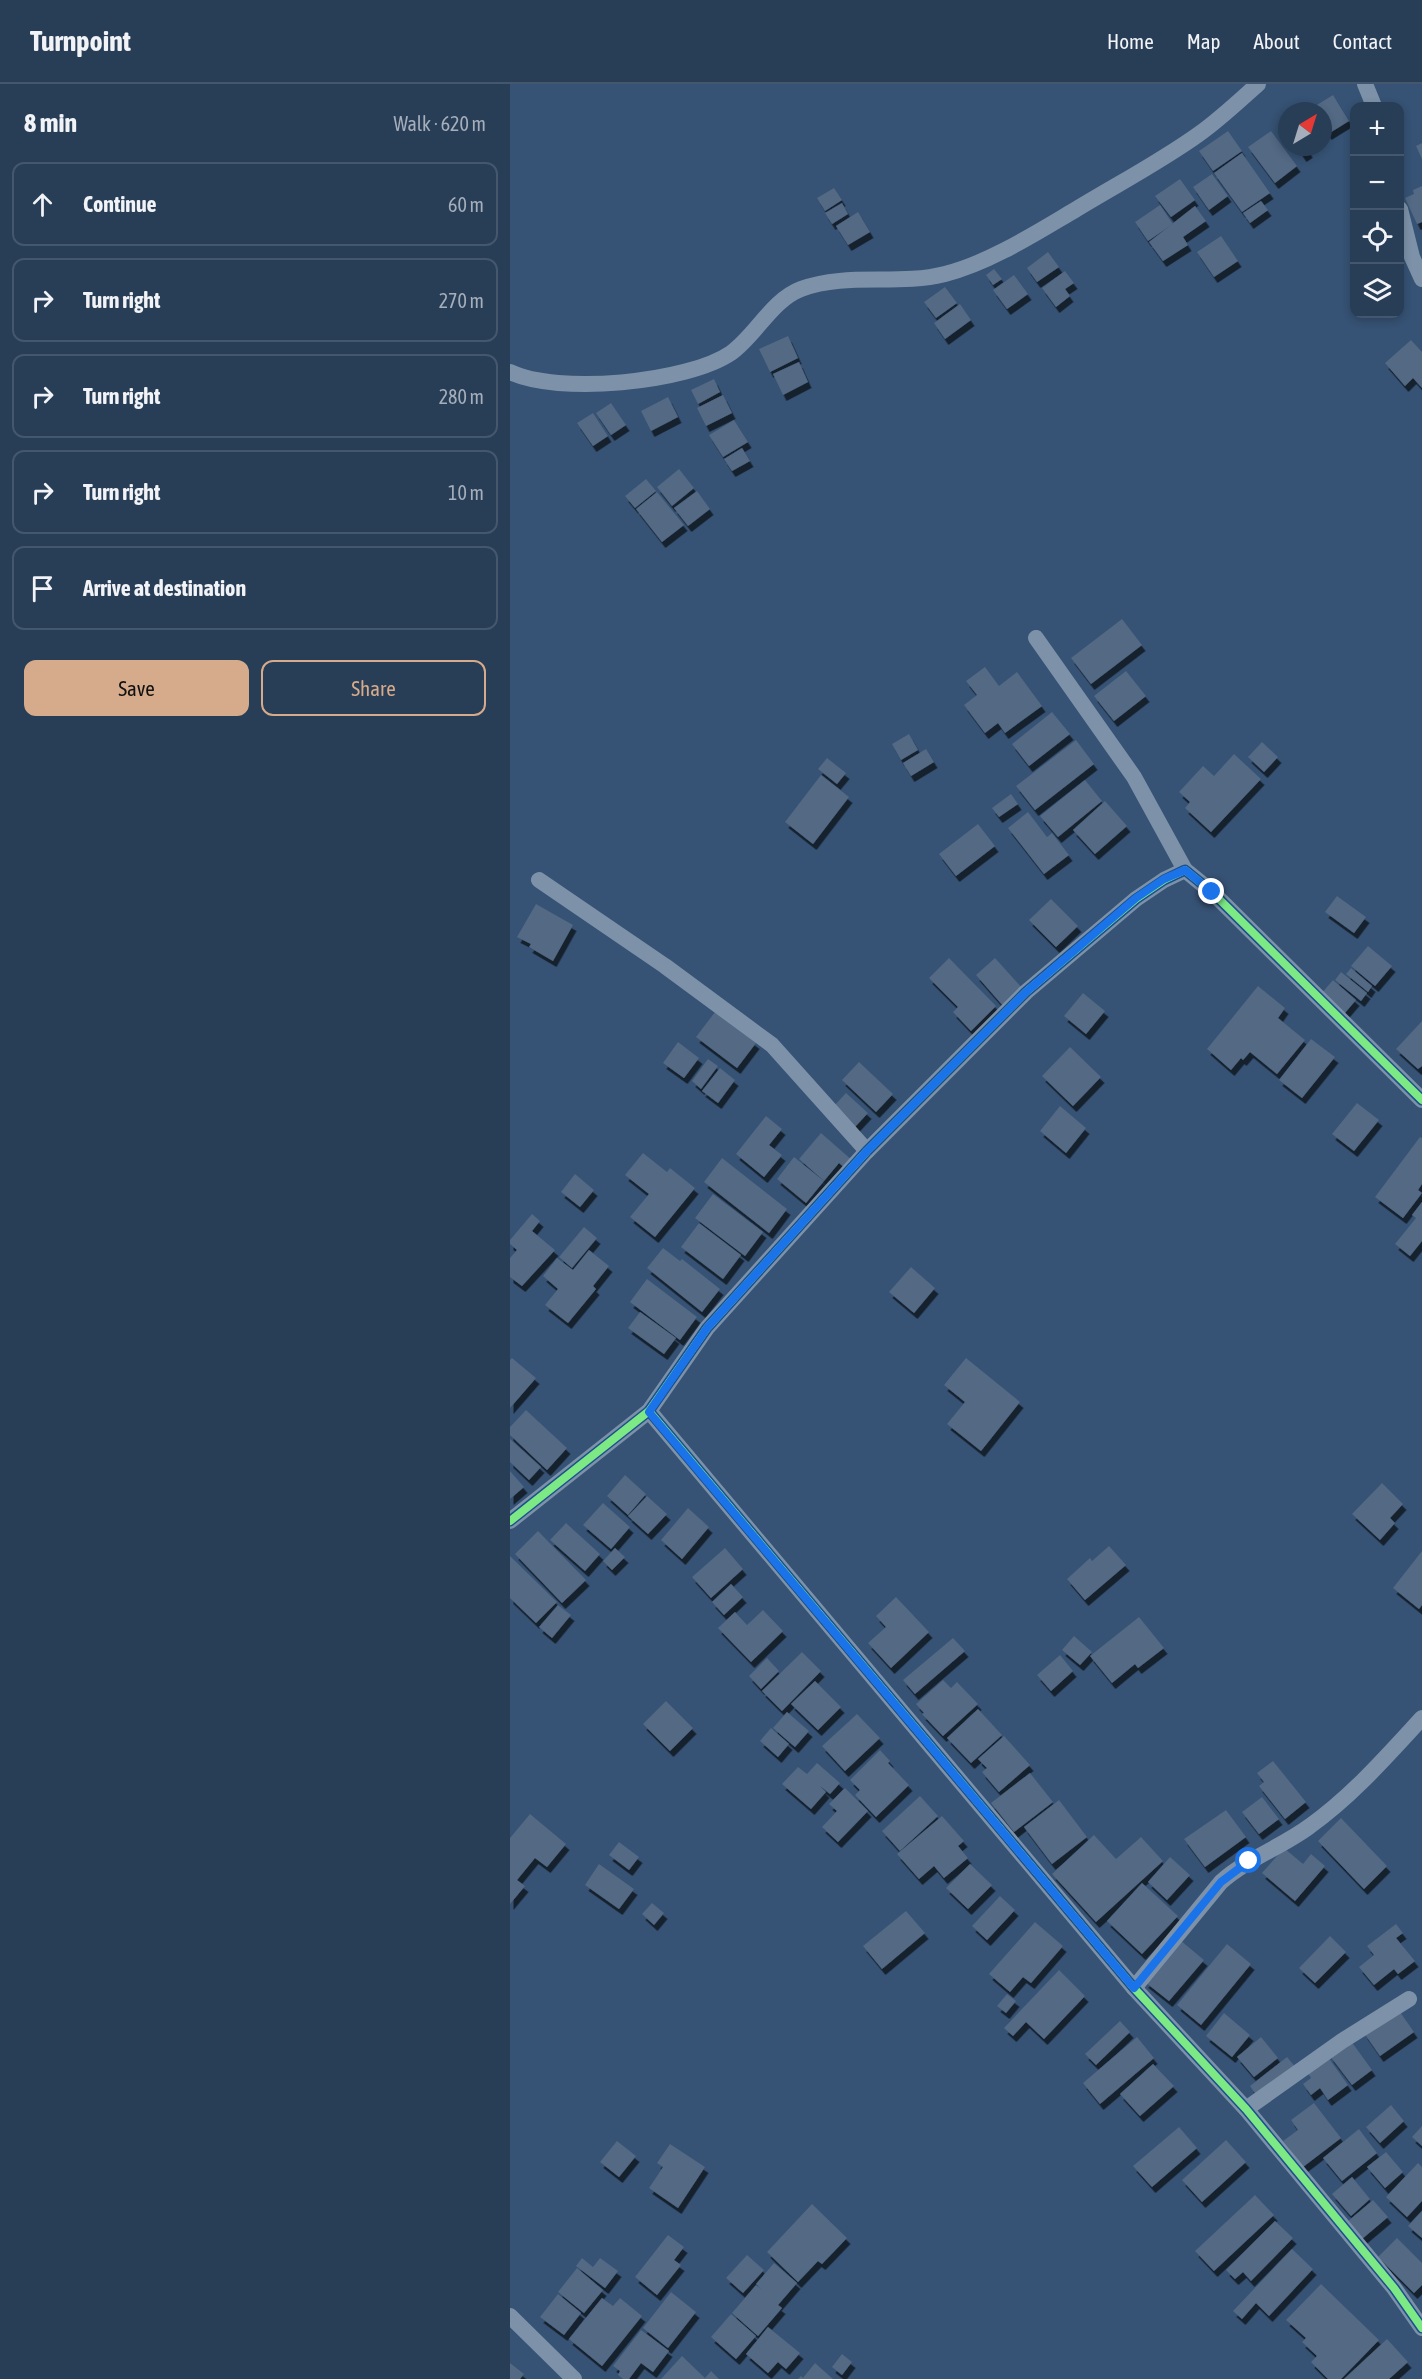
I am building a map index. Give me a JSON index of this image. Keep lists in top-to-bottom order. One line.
{"north":"top right","page":{"header":"Turnpoint","nav":["Home","Map","About","Contact"],"heading":["8 min","Walk · 620 m"],"map_buttons":["+","−"],"list":[["Continue","60 m"],["Turn right","270 m"],["Turn right","280 m"],["Turn right","10 m"],"Arrive at destination"],"buttons":["Save","Share"]}}
